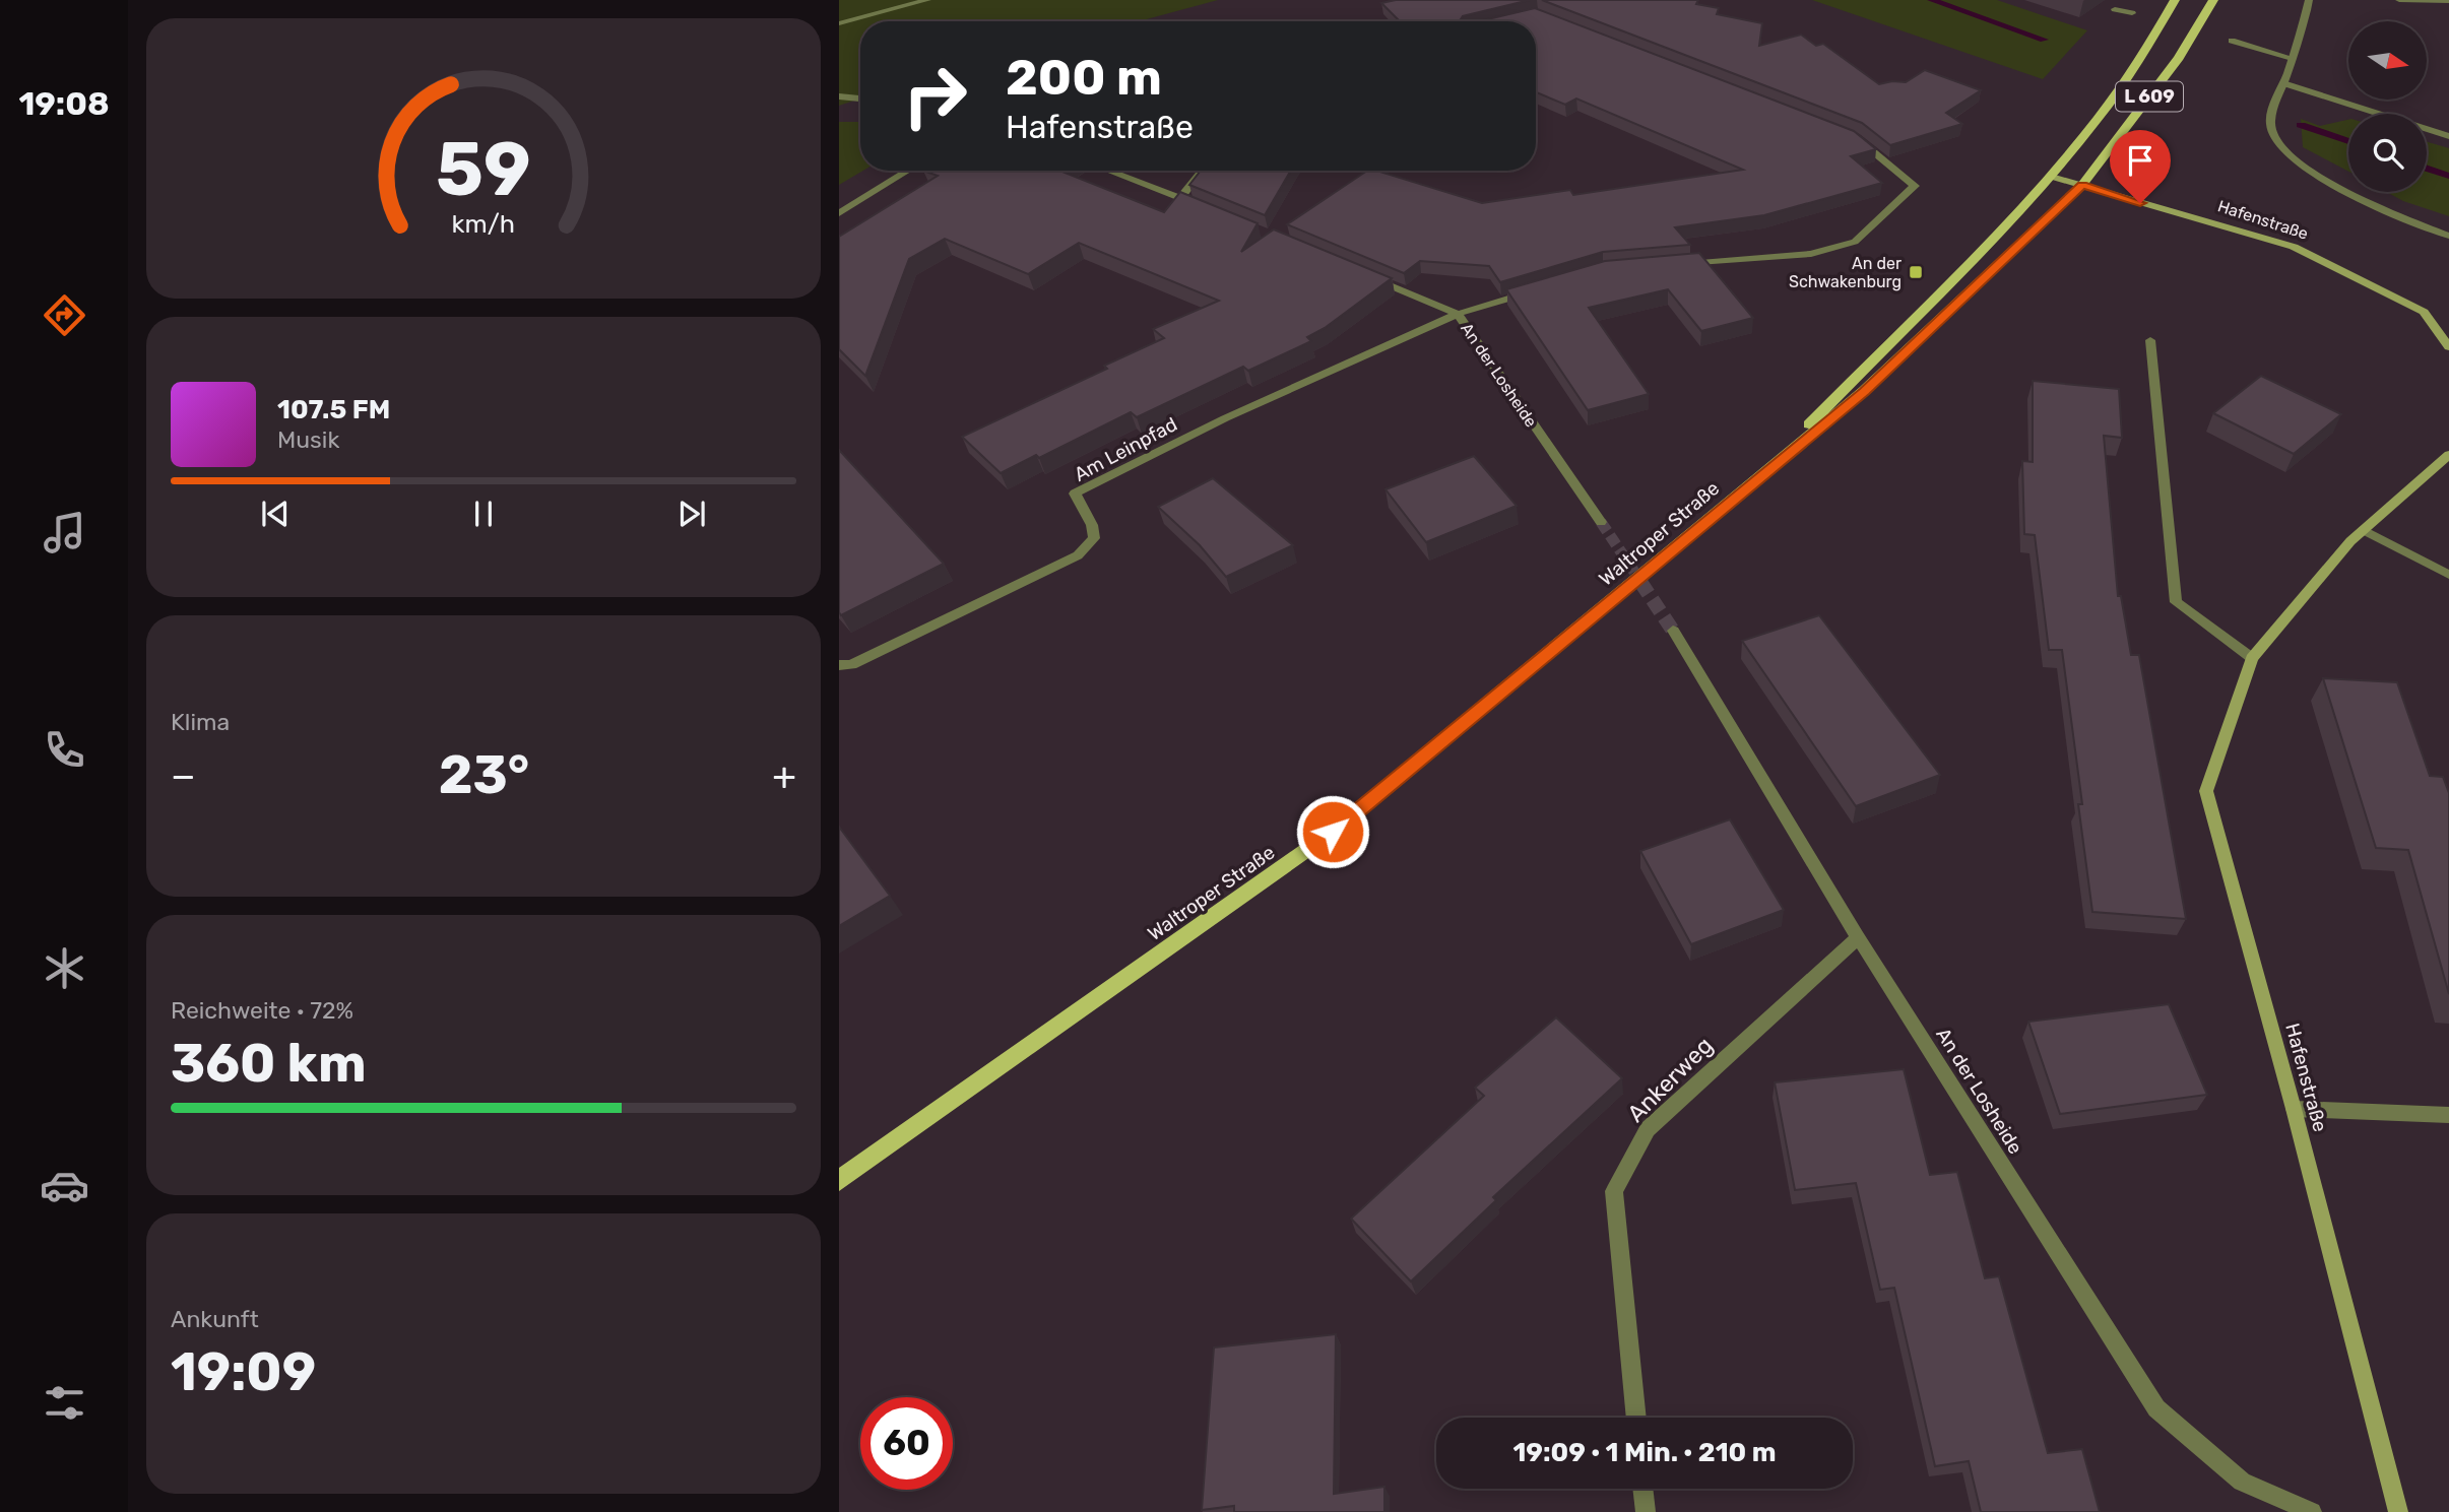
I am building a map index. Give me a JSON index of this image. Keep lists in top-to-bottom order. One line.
{"streets":{"main road":["L 609","Waltroper Straße"],"street":["Hafenstraße","An der Losheide","Am Leinpfad","Ankerweg"]},"crossings":[["L 609","Hafenstraße"],["L 609","Waltroper Straße"],["Hafenstraße","Waltroper Straße"],["An der Losheide","Am Leinpfad"],["An der Losheide","Ankerweg"]],"places":{"transit":["An der Schwakenburg"]},"north":"right","page":{"tabs":"19:08","turn":["200 m","Hafenstraße"],"song":["107.5 FM","Musik"],"tile":["Klima",["Reichweite · 72%","360 km"],["Ankunft","19:09"]],"heat":["−","23°","+"],"limit":"60","trip":"19:09 · 1 Min. · 210 m","gauge":["59","km/h"]}}
